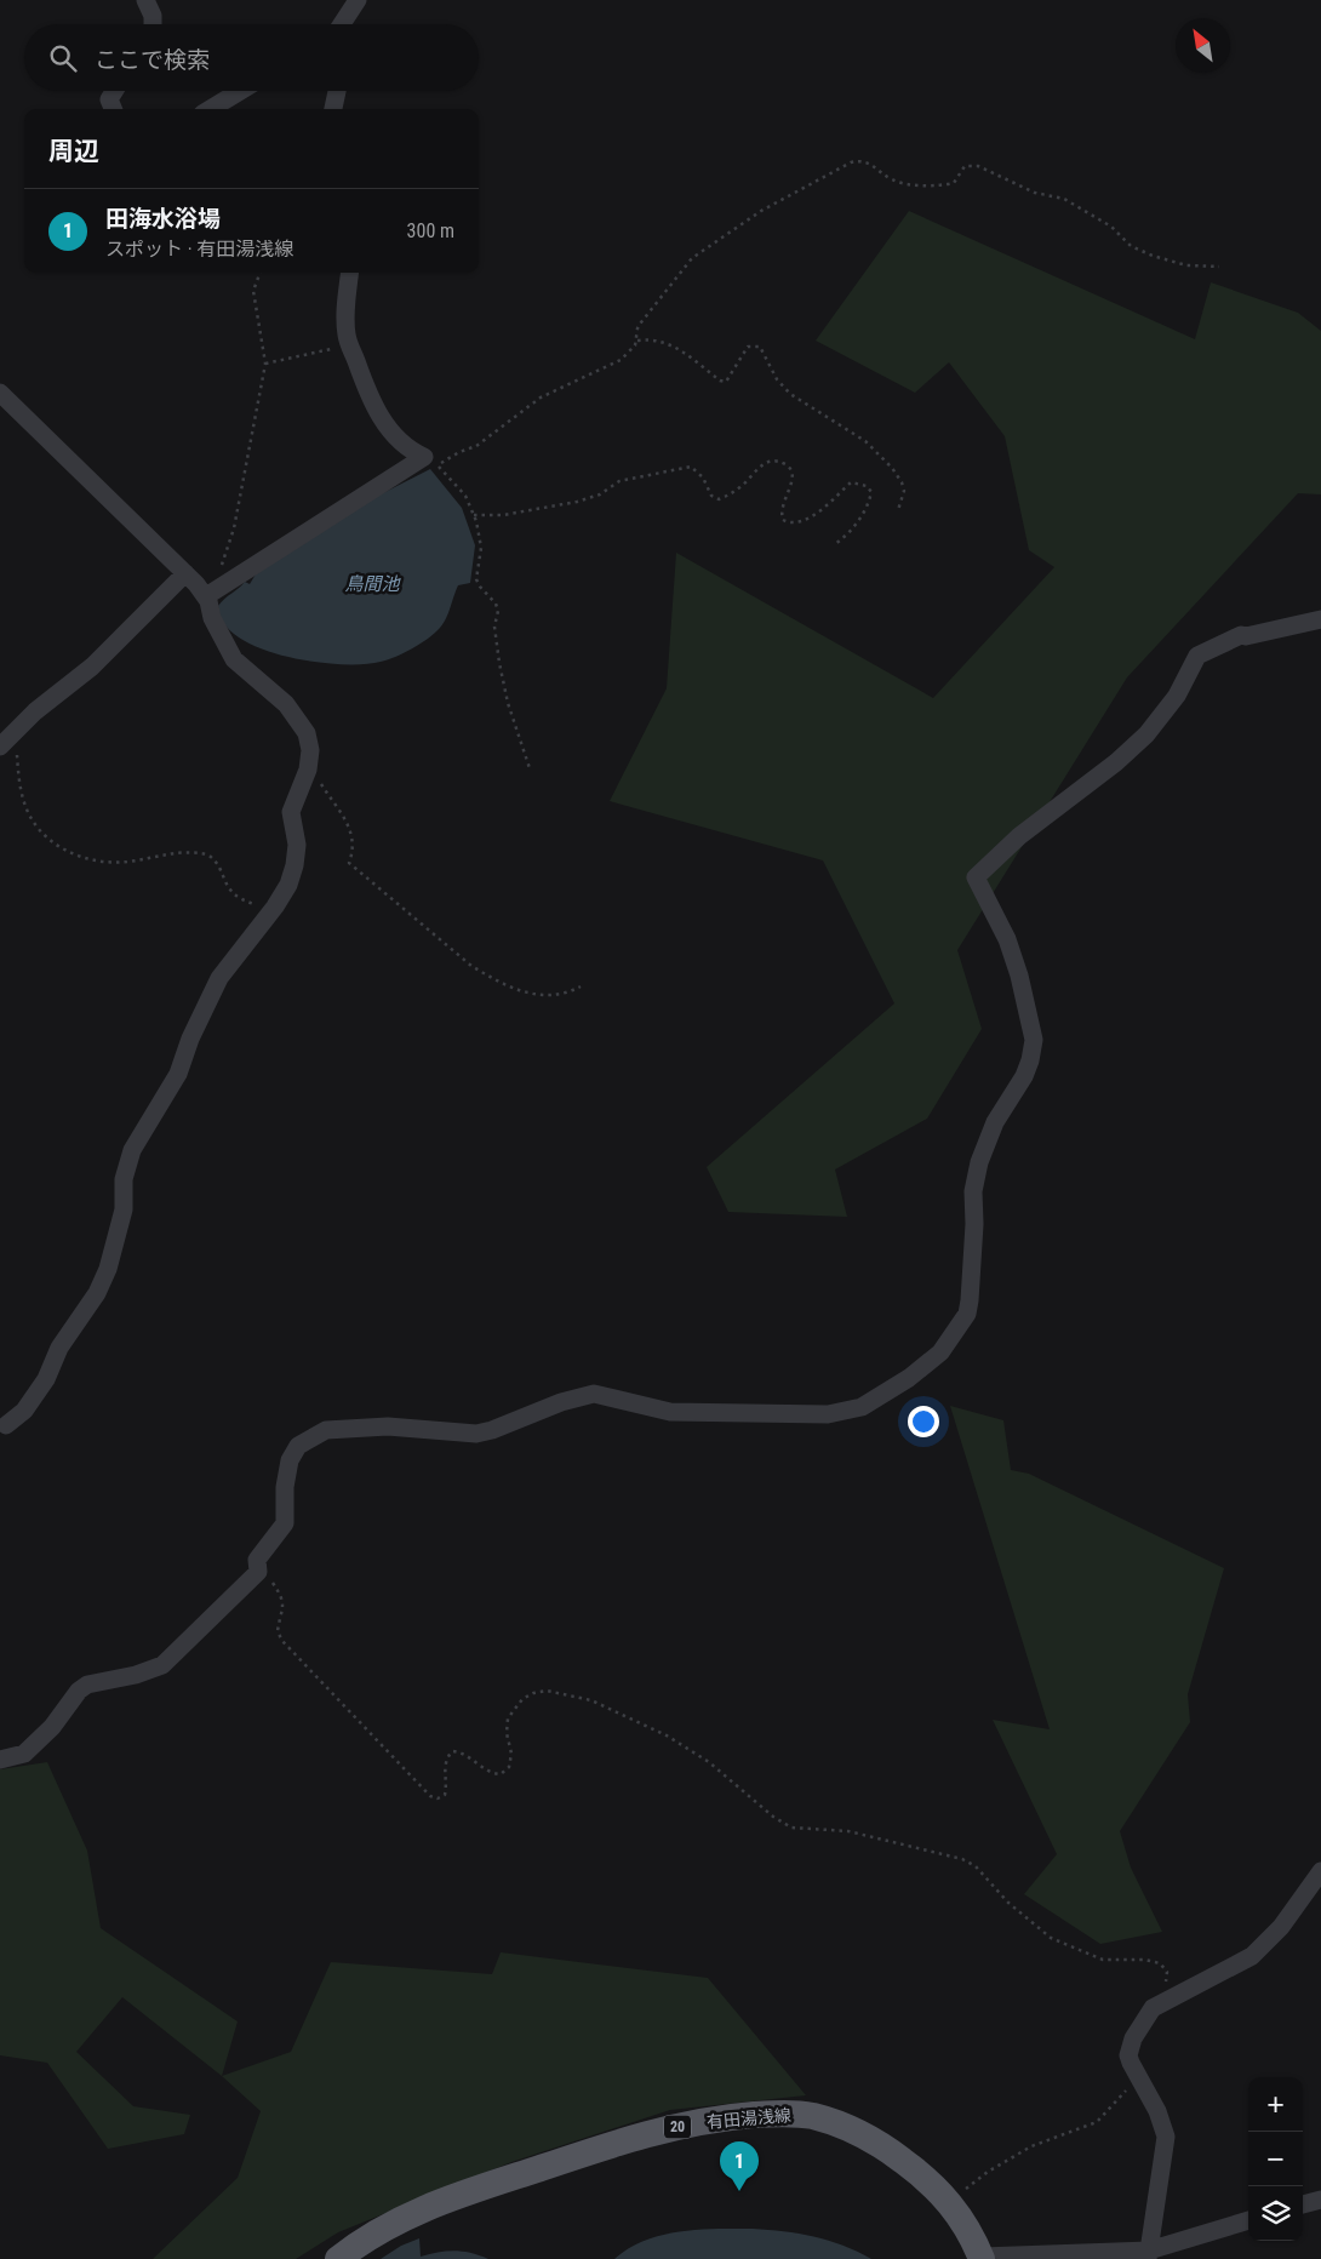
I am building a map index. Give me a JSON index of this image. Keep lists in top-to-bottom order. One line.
{"streets":{"main road":["有田湯浅線","20"]},"water":["鳥間池"],"north":"top left","page":{"search":"ここで検索","heading":"周辺","list":[{"mark":"1","name":"田海水浴場","note":"スポット · 有田湯浅線","value":"300 m"}],"map_buttons":["+","−"],"pins":"1"}}
